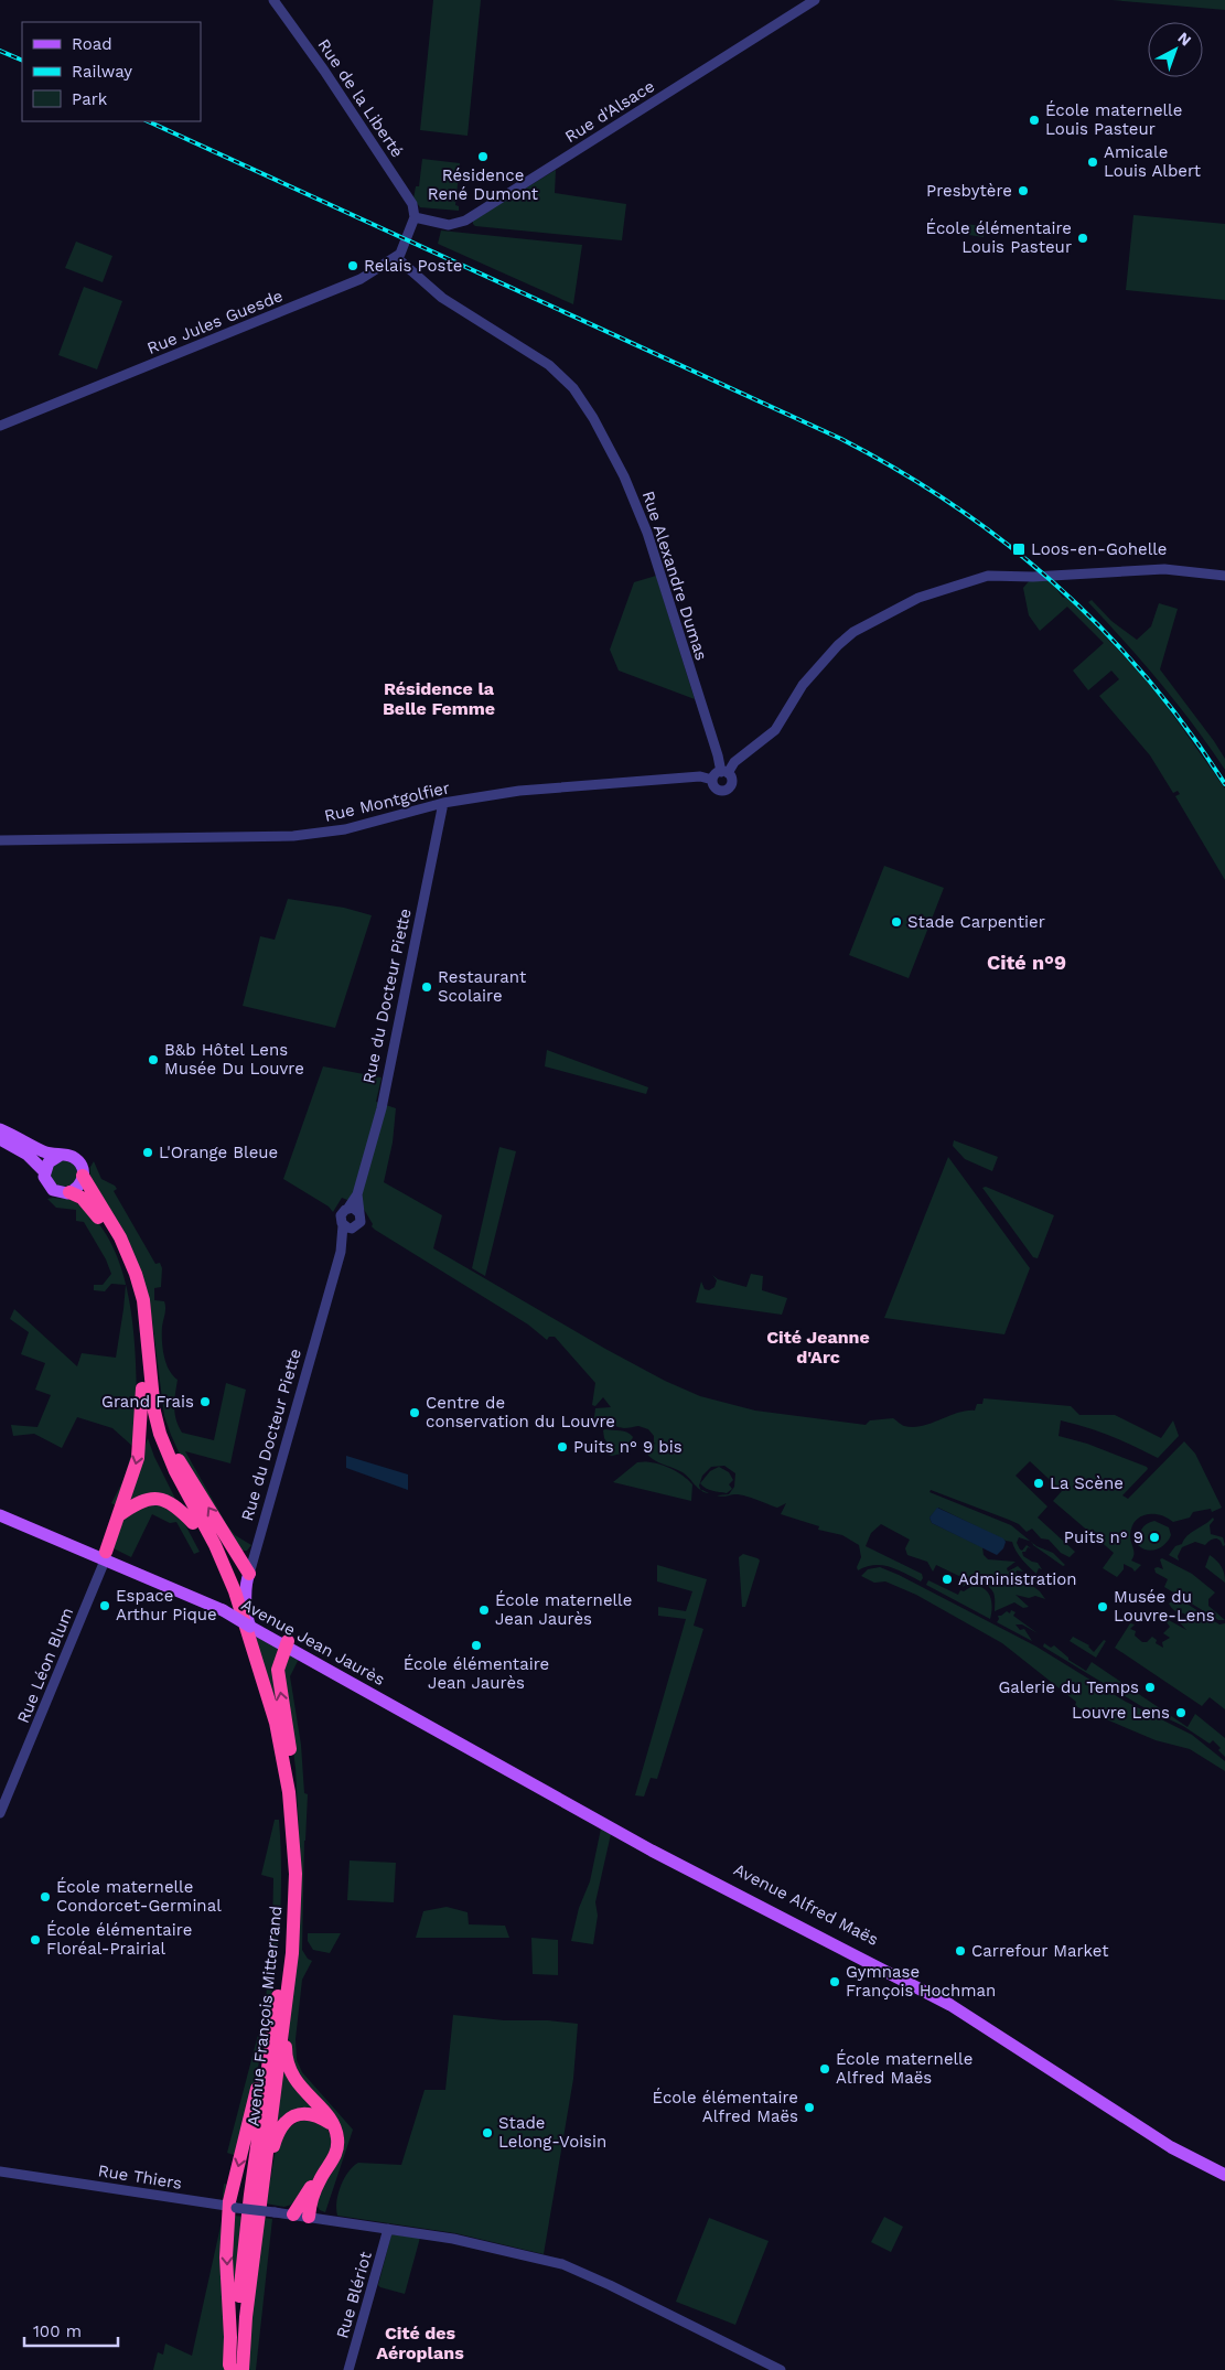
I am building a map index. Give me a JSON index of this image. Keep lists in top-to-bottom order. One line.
{"streets":{"highway":["Avenue François Mitterrand"],"main road":["Rue du Docteur Piette","Avenue Jean Jaurès","Avenue Alfred Maës"],"street":["Rue de la Liberté","Rue d'Alsace","Rue Jules Guesde","Rue Alexandre Dumas","Rue Montgolfier","Rue Léon Blum","Rue Thiers","Rue Blériot"]},"crossings":[["Rue de la Liberté","Rue d'Alsace"],["Rue Jules Guesde","Rue Alexandre Dumas"],["Rue Alexandre Dumas","Rue Montgolfier"],["Rue Montgolfier","Rue du Docteur Piette"],["Rue du Docteur Piette","Avenue Jean Jaurès"],["Avenue Jean Jaurès","Rue Léon Blum"],["Avenue Jean Jaurès","Avenue Alfred Maës"],["Rue Thiers","Rue Blériot"]],"districts":["Résidence la Belle Femme","Cité n°9","Cité Jeanne d'Arc","Cité des Aéroplans"],"places":{"other":["École maternelle Louis Pasteur","Résidence René Dumont","Amicale Louis Albert","Presbytère","École élémentaire Louis Pasteur","Relais Poste","Stade Carpentier","Restaurant Scolaire","B&b Hôtel Lens Musée Du Louvre","L'Orange Bleue","Grand Frais","Centre de conservation du Louvre","Puits n° 9 bis","La Scène","Puits n° 9","Administration","Espace Arthur Pique","Musée du Louvre-Lens","École maternelle Jean Jaurès","École élémentaire Jean Jaurès","Galerie du Temps","Louvre Lens","École maternelle Condorcet-Germinal","École élémentaire Floréal-Prairial","Carrefour Market","Gymnase François Hochman","École maternelle Alfred Maës","École élémentaire Alfred Maës","Stade Lelong-Voisin"],"transit":["Loos-en-Gohelle"]},"legend":["Road","Railway","Park"],"scale_bar":"100 m","north":"top right"}
